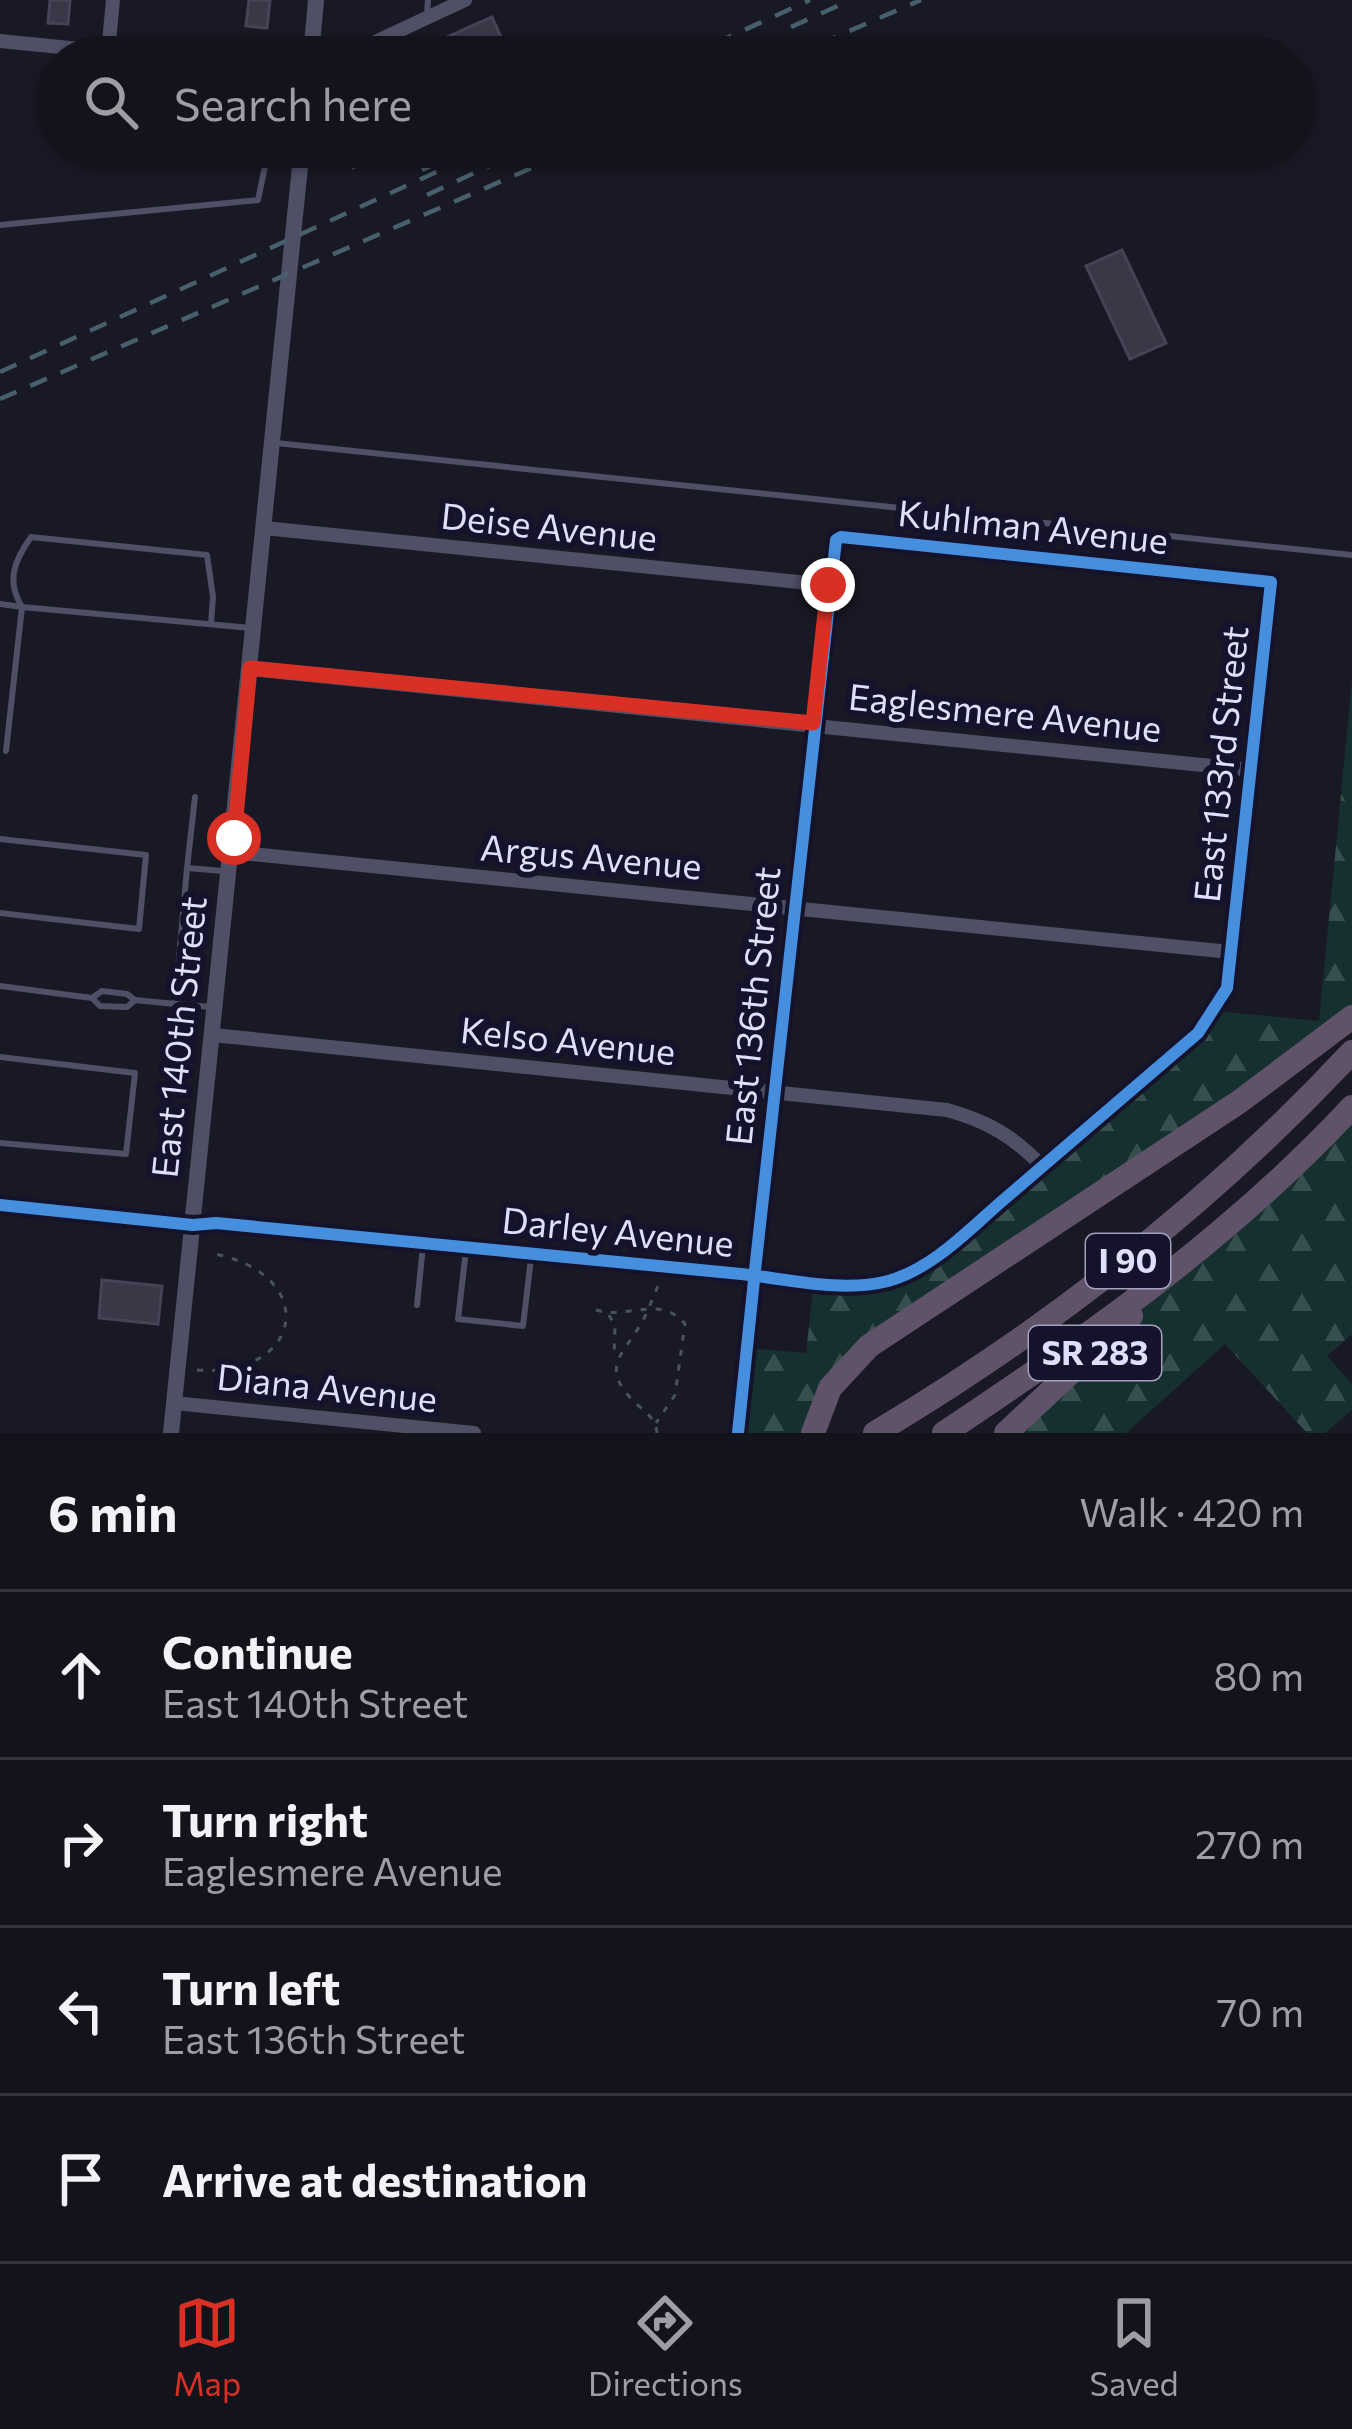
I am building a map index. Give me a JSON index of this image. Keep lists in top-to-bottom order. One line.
{"streets":{"highway":["I 90","SR 283"],"street":["Deise Avenue","Kuhlman Avenue","Eaglesmere Avenue","East 133rd Street","Argus Avenue","East 136th Street","East 140th Street","Kelso Avenue","Darley Avenue","Diana Avenue"]},"crossings":[["Deise Avenue","Kuhlman Avenue"],["Deise Avenue","East 136th Street"],["Deise Avenue","East 140th Street"],["Kuhlman Avenue","East 133rd Street"],["Kuhlman Avenue","East 136th Street"],["Eaglesmere Avenue","East 133rd Street"],["Eaglesmere Avenue","East 136th Street"],["Eaglesmere Avenue","East 140th Street"],["East 133rd Street","Argus Avenue"],["East 133rd Street","Darley Avenue"],["Argus Avenue","East 136th Street"],["Argus Avenue","East 140th Street"],["Argus Avenue","Darley Avenue"],["East 136th Street","Kelso Avenue"],["East 136th Street","Darley Avenue"],["East 140th Street","Kelso Avenue"],["East 140th Street","Darley Avenue"],["East 140th Street","Diana Avenue"],["Kelso Avenue","Darley Avenue"],["I 90","SR 283"]],"page":{"search":"Search here","heading":["6 min","Walk · 420 m"],"list":[["Continue","East 140th Street","80 m"],["Turn right","Eaglesmere Avenue","270 m"],["Turn left","East 136th Street","70 m"],"Arrive at destination"],"nav":["Map","Directions","Saved"]}}
